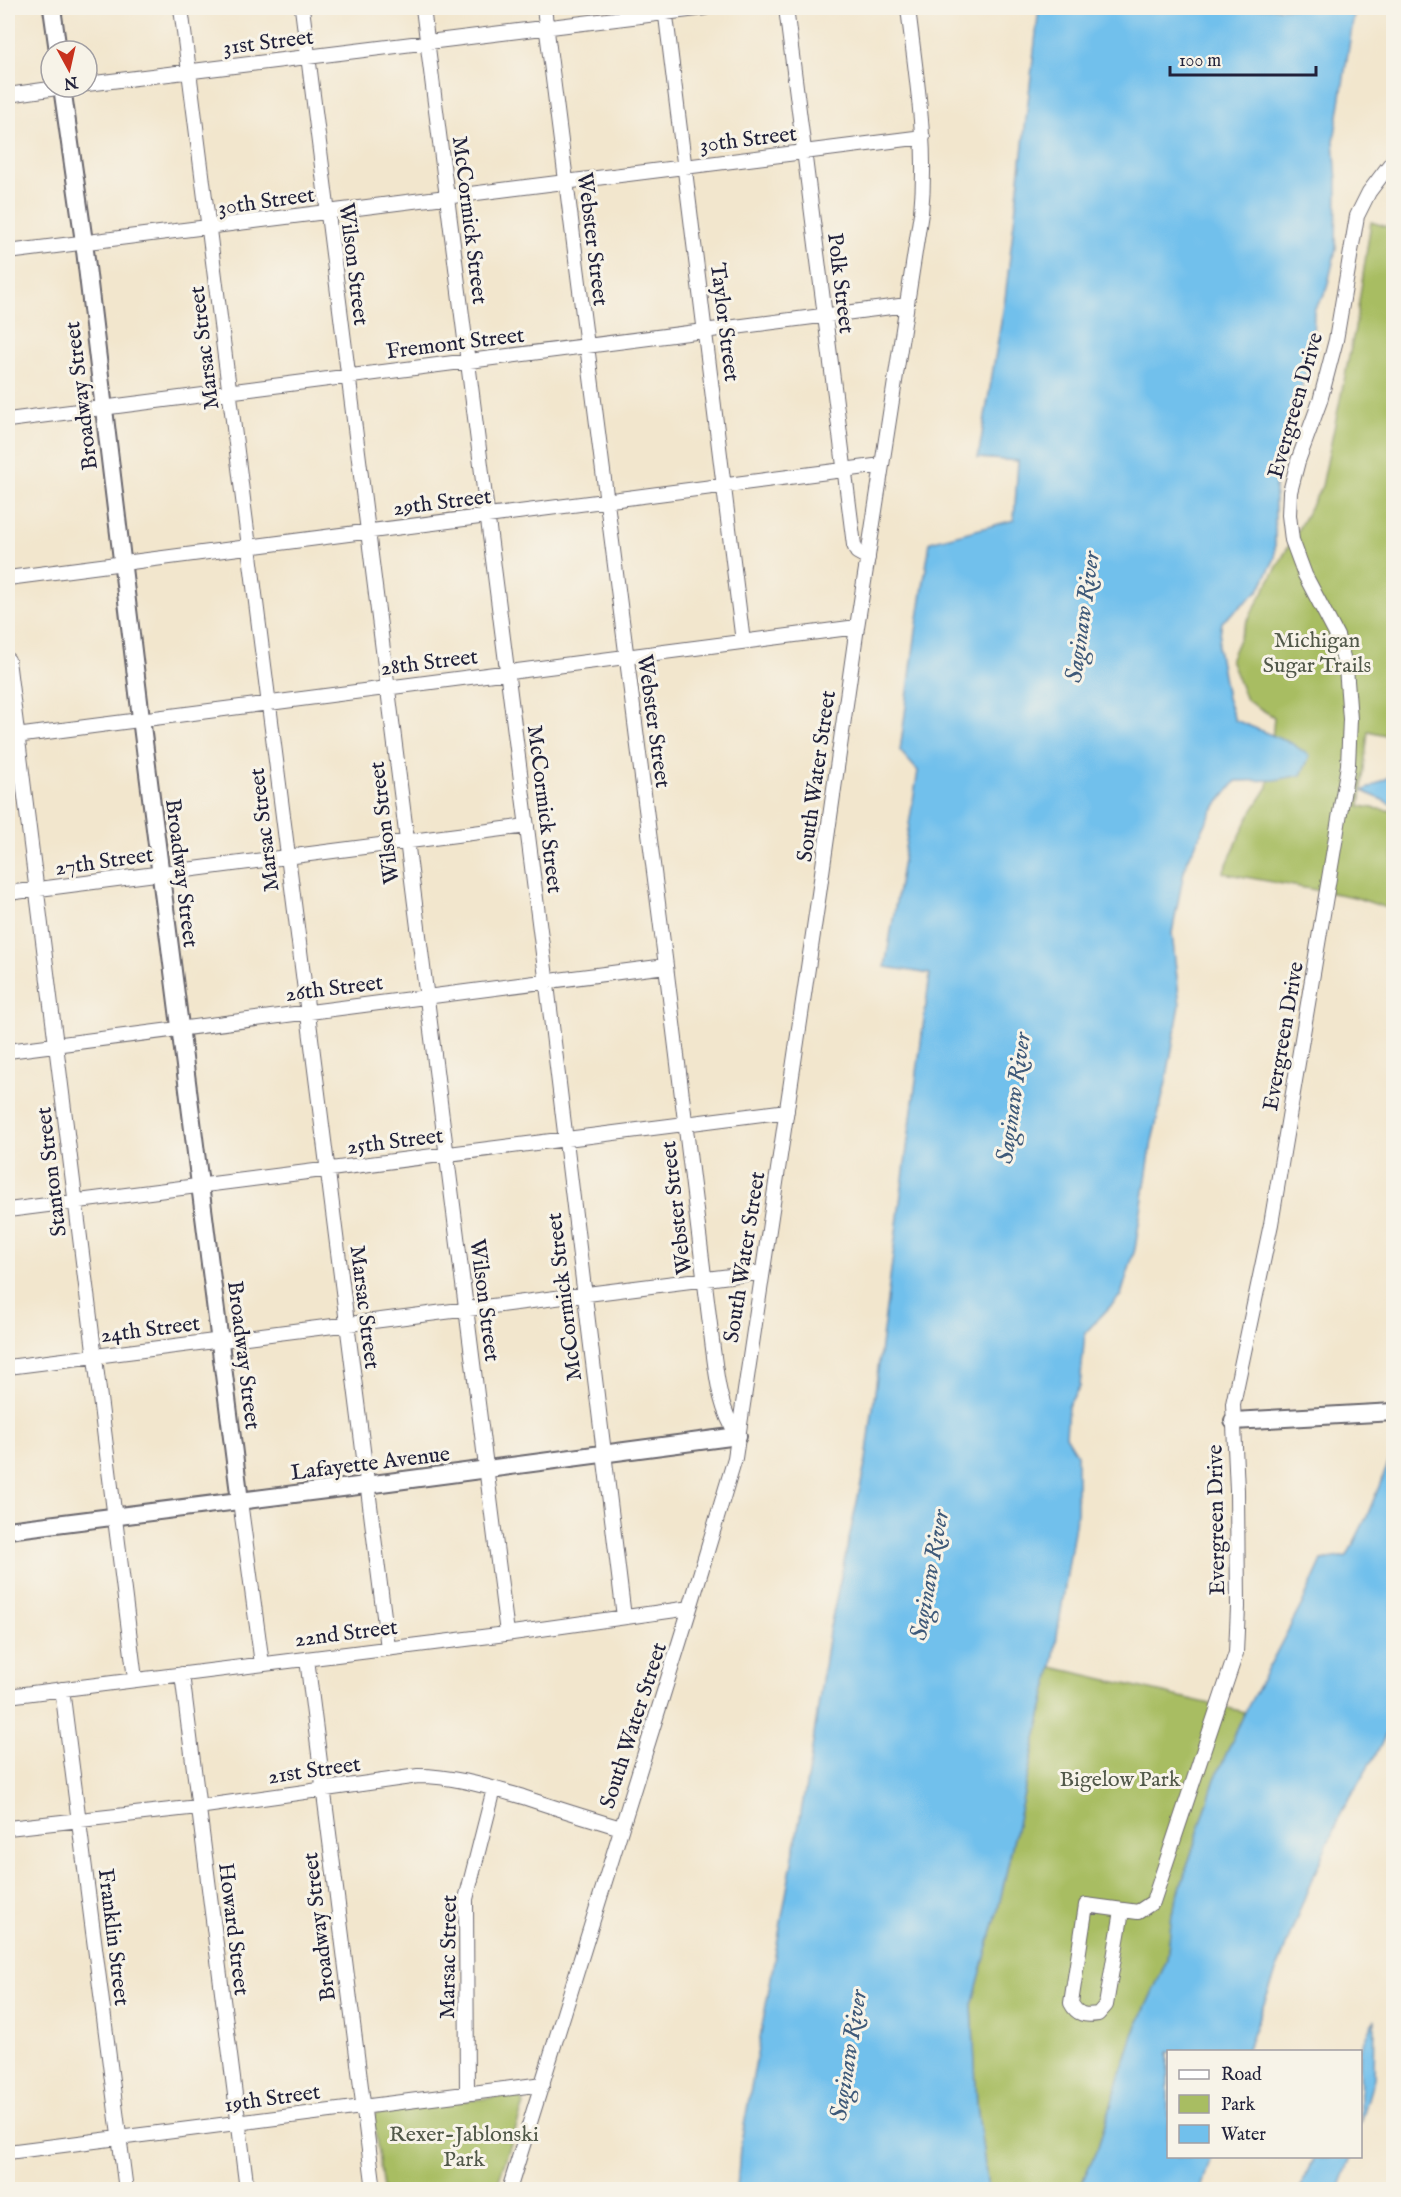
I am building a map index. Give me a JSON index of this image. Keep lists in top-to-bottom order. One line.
{"streets":{"main road":["Broadway Street","Lafayette Avenue"],"street":["31st Street","30th Street","McCormick Street","Webster Street","Wilson Street","Polk Street","Taylor Street","Fremont Street","Marsac Street","Evergreen Drive","29th Street","28th Street","South Water Street","27th Street","26th Street","25th Street","Stanton Street","24th Street","22nd Street","21st Street","Howard Street","Franklin Street","19th Street"]},"crossings":[["31st Street","McCormick Street"],["31st Street","Webster Street"],["31st Street","Wilson Street"],["31st Street","Taylor Street"],["31st Street","Marsac Street"],["30th Street","McCormick Street"],["30th Street","Webster Street"],["30th Street","Wilson Street"],["30th Street","Polk Street"],["30th Street","Taylor Street"],["30th Street","Marsac Street"],["30th Street","Broadway Street"],["30th Street","South Water Street"],["McCormick Street","Fremont Street"],["McCormick Street","29th Street"],["McCormick Street","28th Street"],["McCormick Street","27th Street"],["McCormick Street","26th Street"],["McCormick Street","25th Street"],["McCormick Street","24th Street"],["McCormick Street","Lafayette Avenue"],["McCormick Street","22nd Street"],["Webster Street","Fremont Street"],["Webster Street","29th Street"],["Webster Street","28th Street"],["Webster Street","South Water Street"],["Webster Street","26th Street"],["Webster Street","25th Street"],["Webster Street","24th Street"],["Webster Street","Lafayette Avenue"],["Wilson Street","Fremont Street"],["Wilson Street","29th Street"],["Wilson Street","28th Street"],["Wilson Street","27th Street"],["Wilson Street","26th Street"],["Wilson Street","25th Street"],["Wilson Street","24th Street"],["Wilson Street","Lafayette Avenue"],["Wilson Street","22nd Street"],["Polk Street","Fremont Street"],["Polk Street","29th Street"],["Polk Street","South Water Street"],["Taylor Street","Fremont Street"],["Taylor Street","29th Street"],["Taylor Street","28th Street"],["Fremont Street","Marsac Street"],["Fremont Street","Broadway Street"],["Fremont Street","South Water Street"],["Marsac Street","29th Street"],["Marsac Street","28th Street"],["Marsac Street","27th Street"],["Marsac Street","26th Street"],["Marsac Street","25th Street"],["Marsac Street","24th Street"],["Marsac Street","Lafayette Avenue"],["Marsac Street","22nd Street"],["Marsac Street","21st Street"],["Marsac Street","19th Street"],["Broadway Street","29th Street"],["Broadway Street","28th Street"],["Broadway Street","27th Street"],["Broadway Street","26th Street"],["Broadway Street","25th Street"],["Broadway Street","24th Street"],["Broadway Street","Lafayette Avenue"],["Broadway Street","22nd Street"],["Broadway Street","21st Street"],["Broadway Street","19th Street"],["29th Street","South Water Street"],["28th Street","South Water Street"],["28th Street","Stanton Street"],["South Water Street","25th Street"],["South Water Street","24th Street"],["South Water Street","Lafayette Avenue"],["South Water Street","22nd Street"],["South Water Street","21st Street"],["South Water Street","19th Street"],["27th Street","Stanton Street"],["26th Street","Stanton Street"],["25th Street","Stanton Street"],["Stanton Street","24th Street"],["Stanton Street","Lafayette Avenue"],["Stanton Street","22nd Street"],["22nd Street","Howard Street"],["22nd Street","Franklin Street"],["21st Street","Howard Street"],["21st Street","Franklin Street"],["Howard Street","19th Street"],["Franklin Street","19th Street"]],"water":["Saginaw River"],"parks":["Michigan Sugar Trails","Bigelow Park","Rexer-Jablonski Park"],"legend":["Road","Park","Water"],"scale_bar":"100 m","north":"bottom"}
